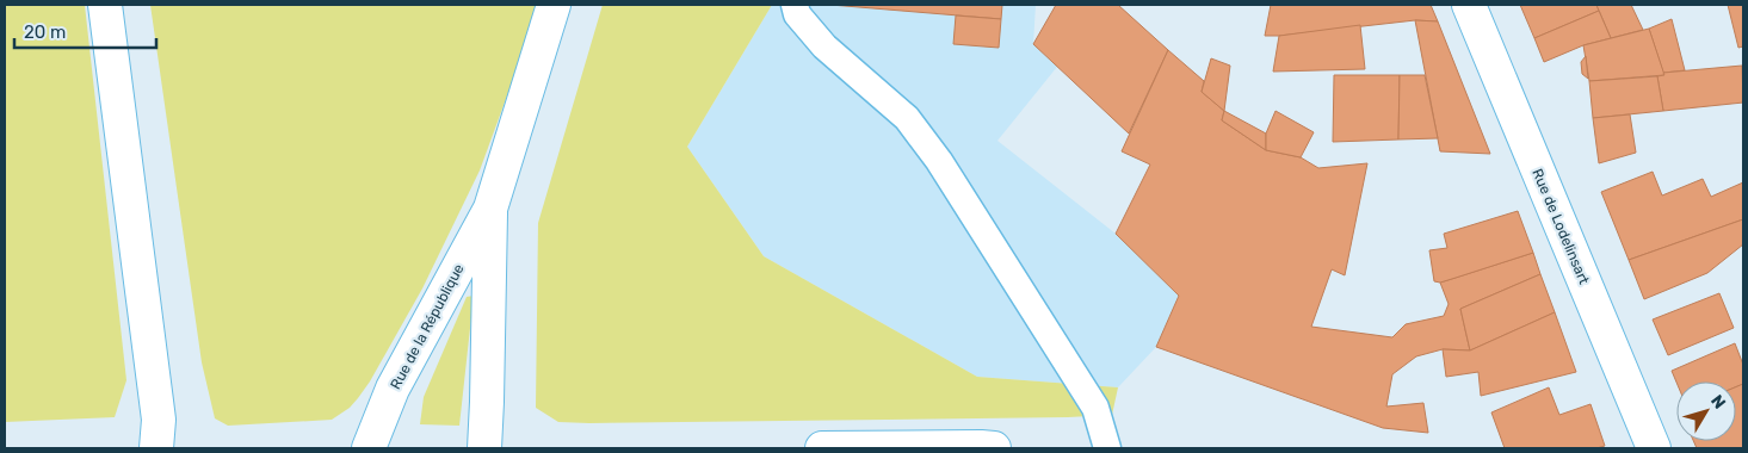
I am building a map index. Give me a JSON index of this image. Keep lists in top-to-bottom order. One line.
{"streets":{"main road":["Rue de Lodelinsart","Rue de la République"]},"scale_bar":"20 m","north":"top right"}
